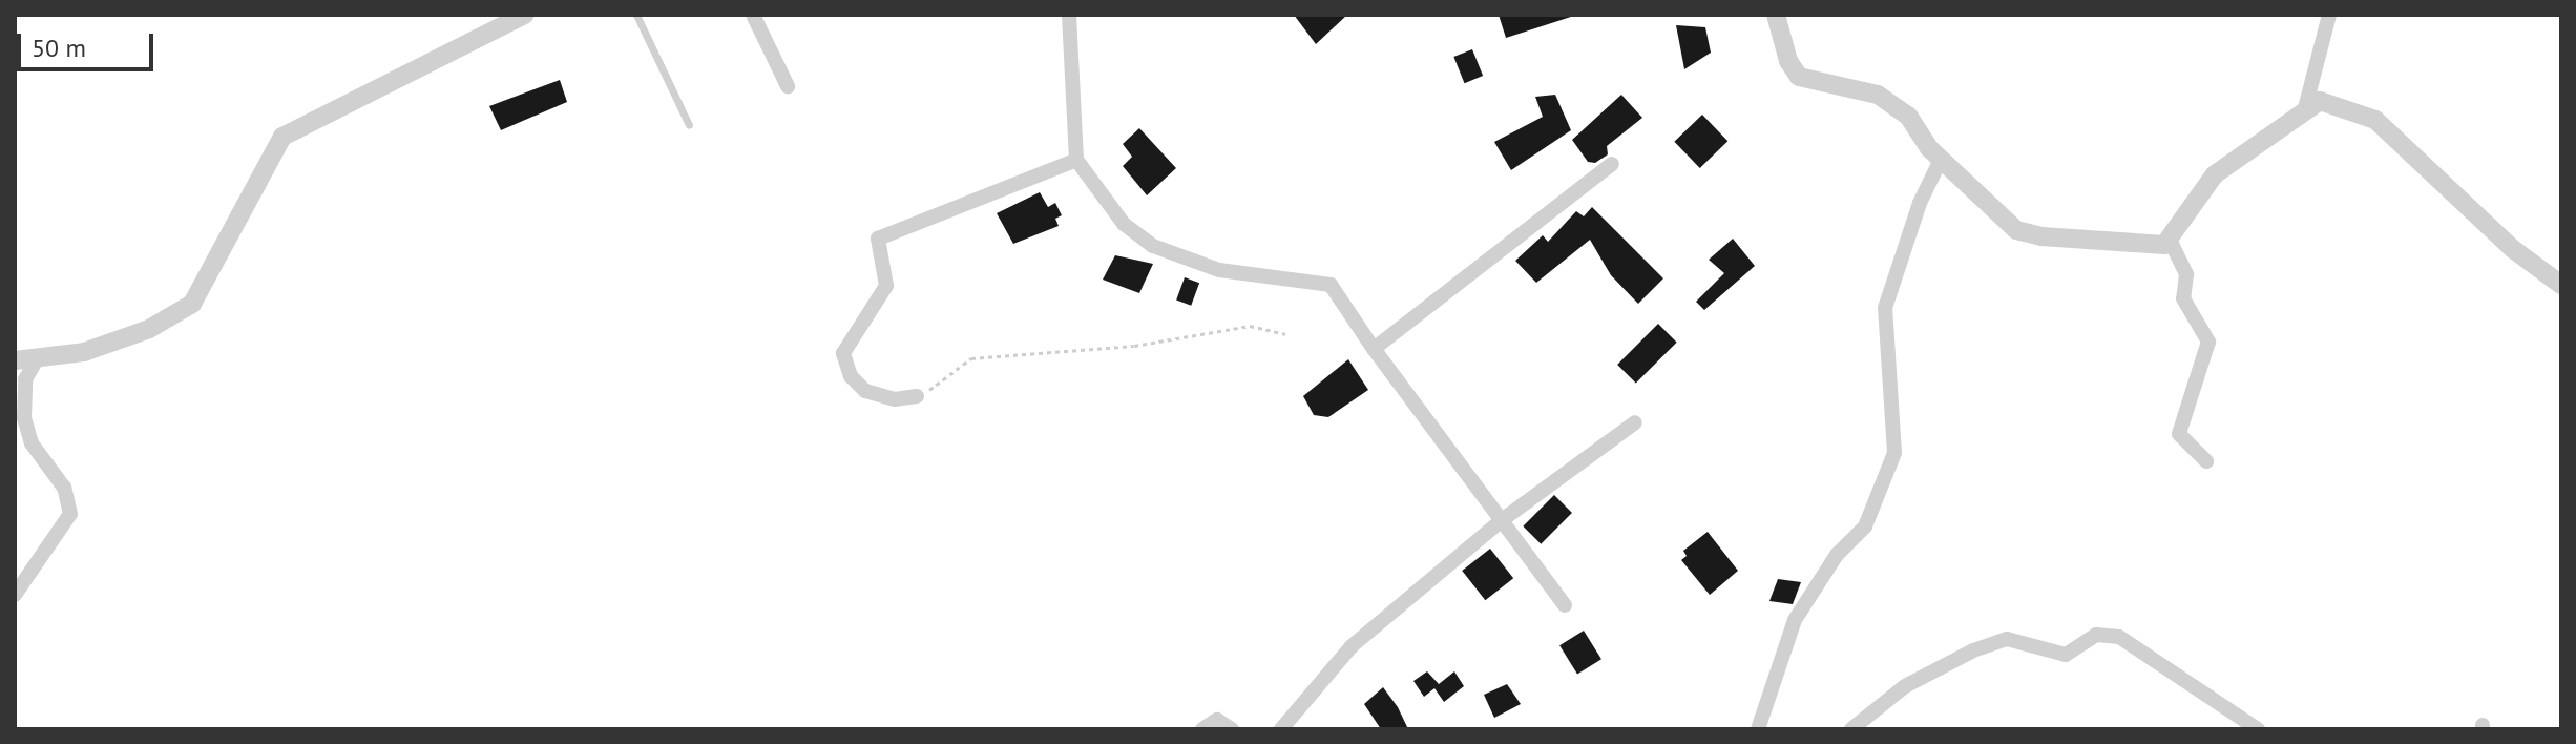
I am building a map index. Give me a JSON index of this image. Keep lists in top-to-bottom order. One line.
{"scale_bar":"50 m"}
